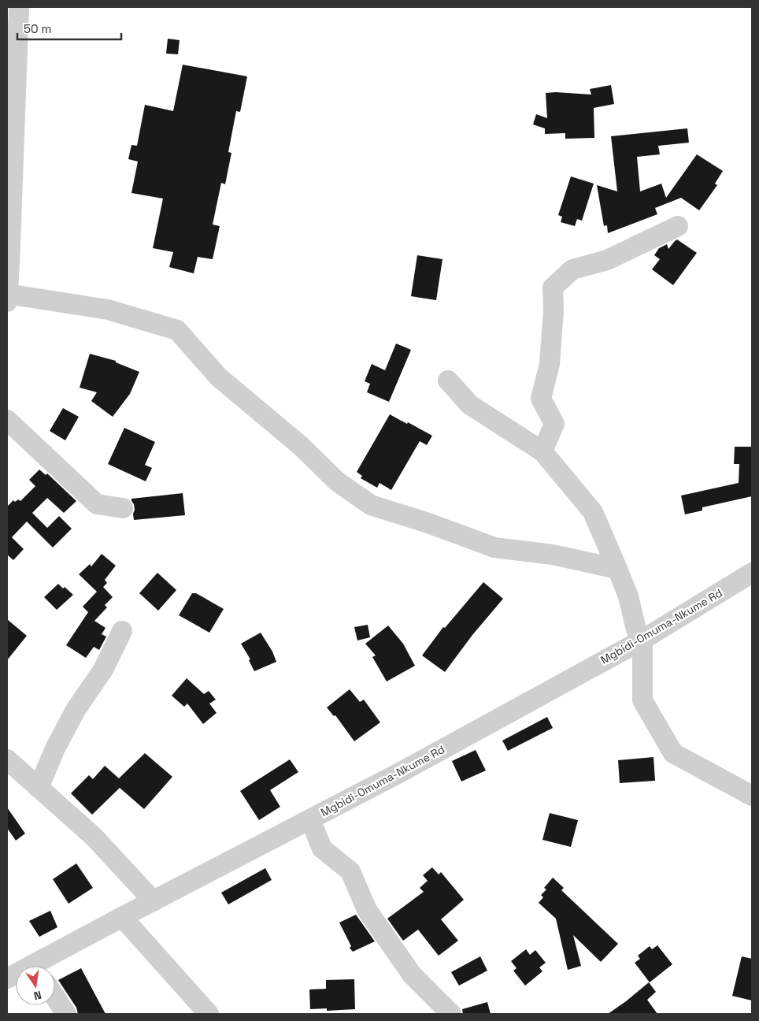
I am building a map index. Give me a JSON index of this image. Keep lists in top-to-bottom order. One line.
{"streets":{"street":["Mgbidi-Omuma-Nkume Rd"]},"scale_bar":"50 m","north":"bottom"}
